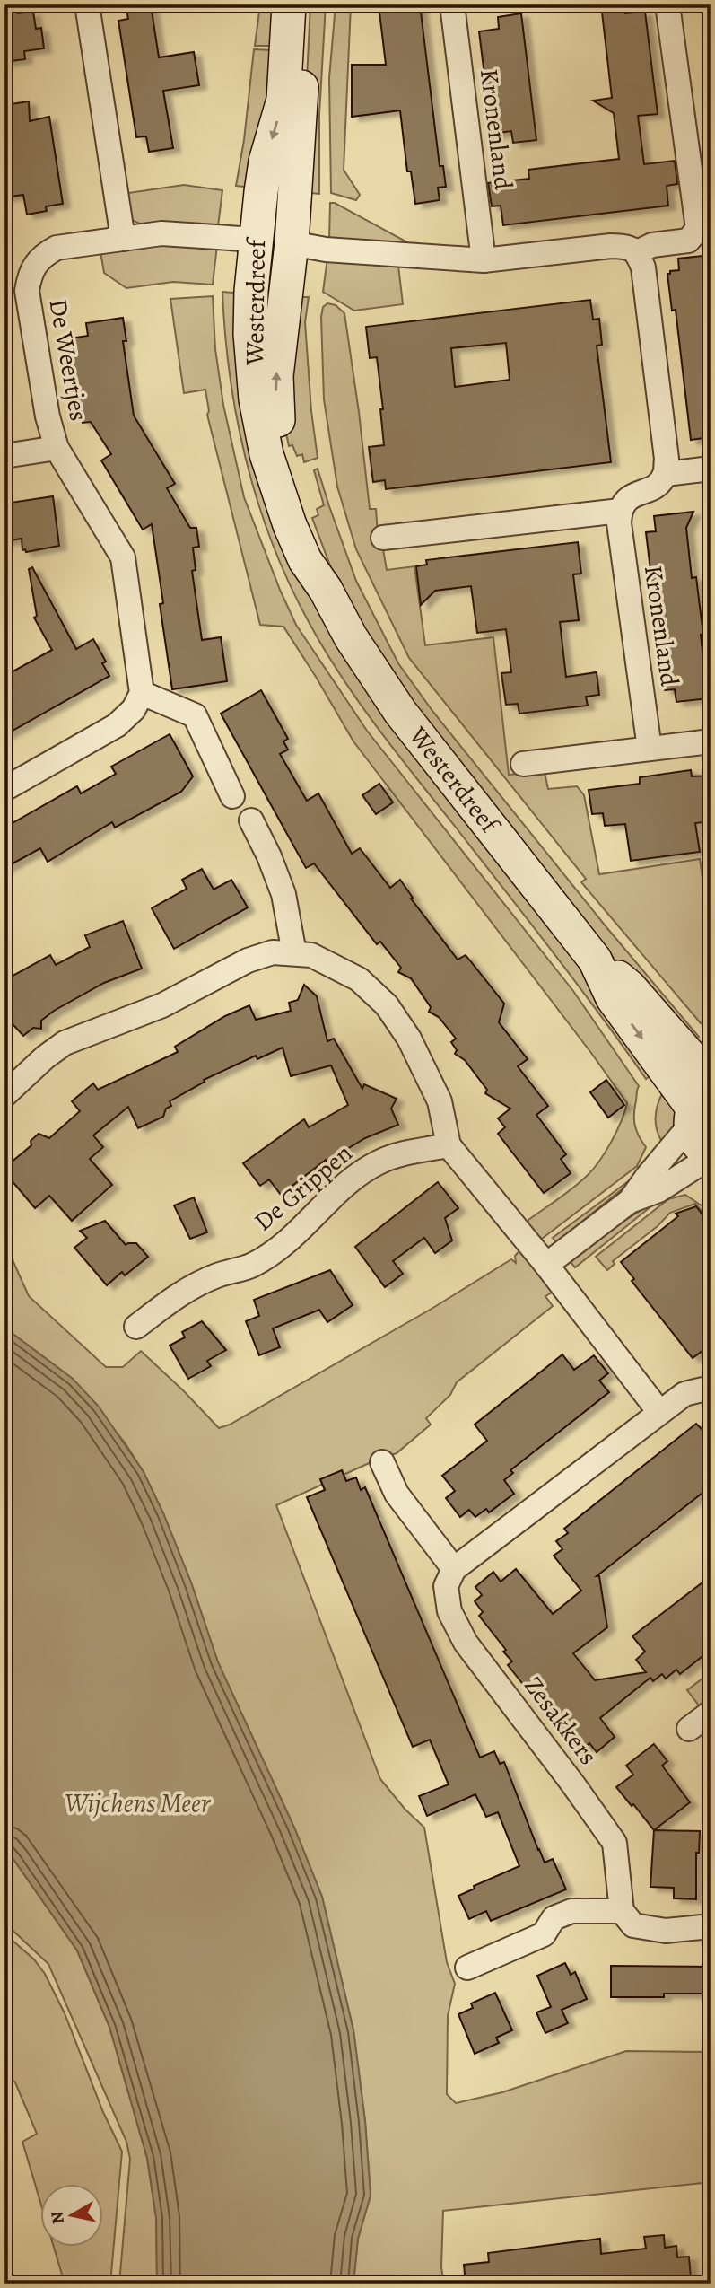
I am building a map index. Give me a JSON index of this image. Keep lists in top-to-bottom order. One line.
{"streets":{"street":["Kronenland","Westerdreef","De Weertjes","De Grippen","Zesakkers"]},"crossings":[["Westerdreef","De Weertjes"]],"water":["Wijchens Meer"],"north":"left"}
